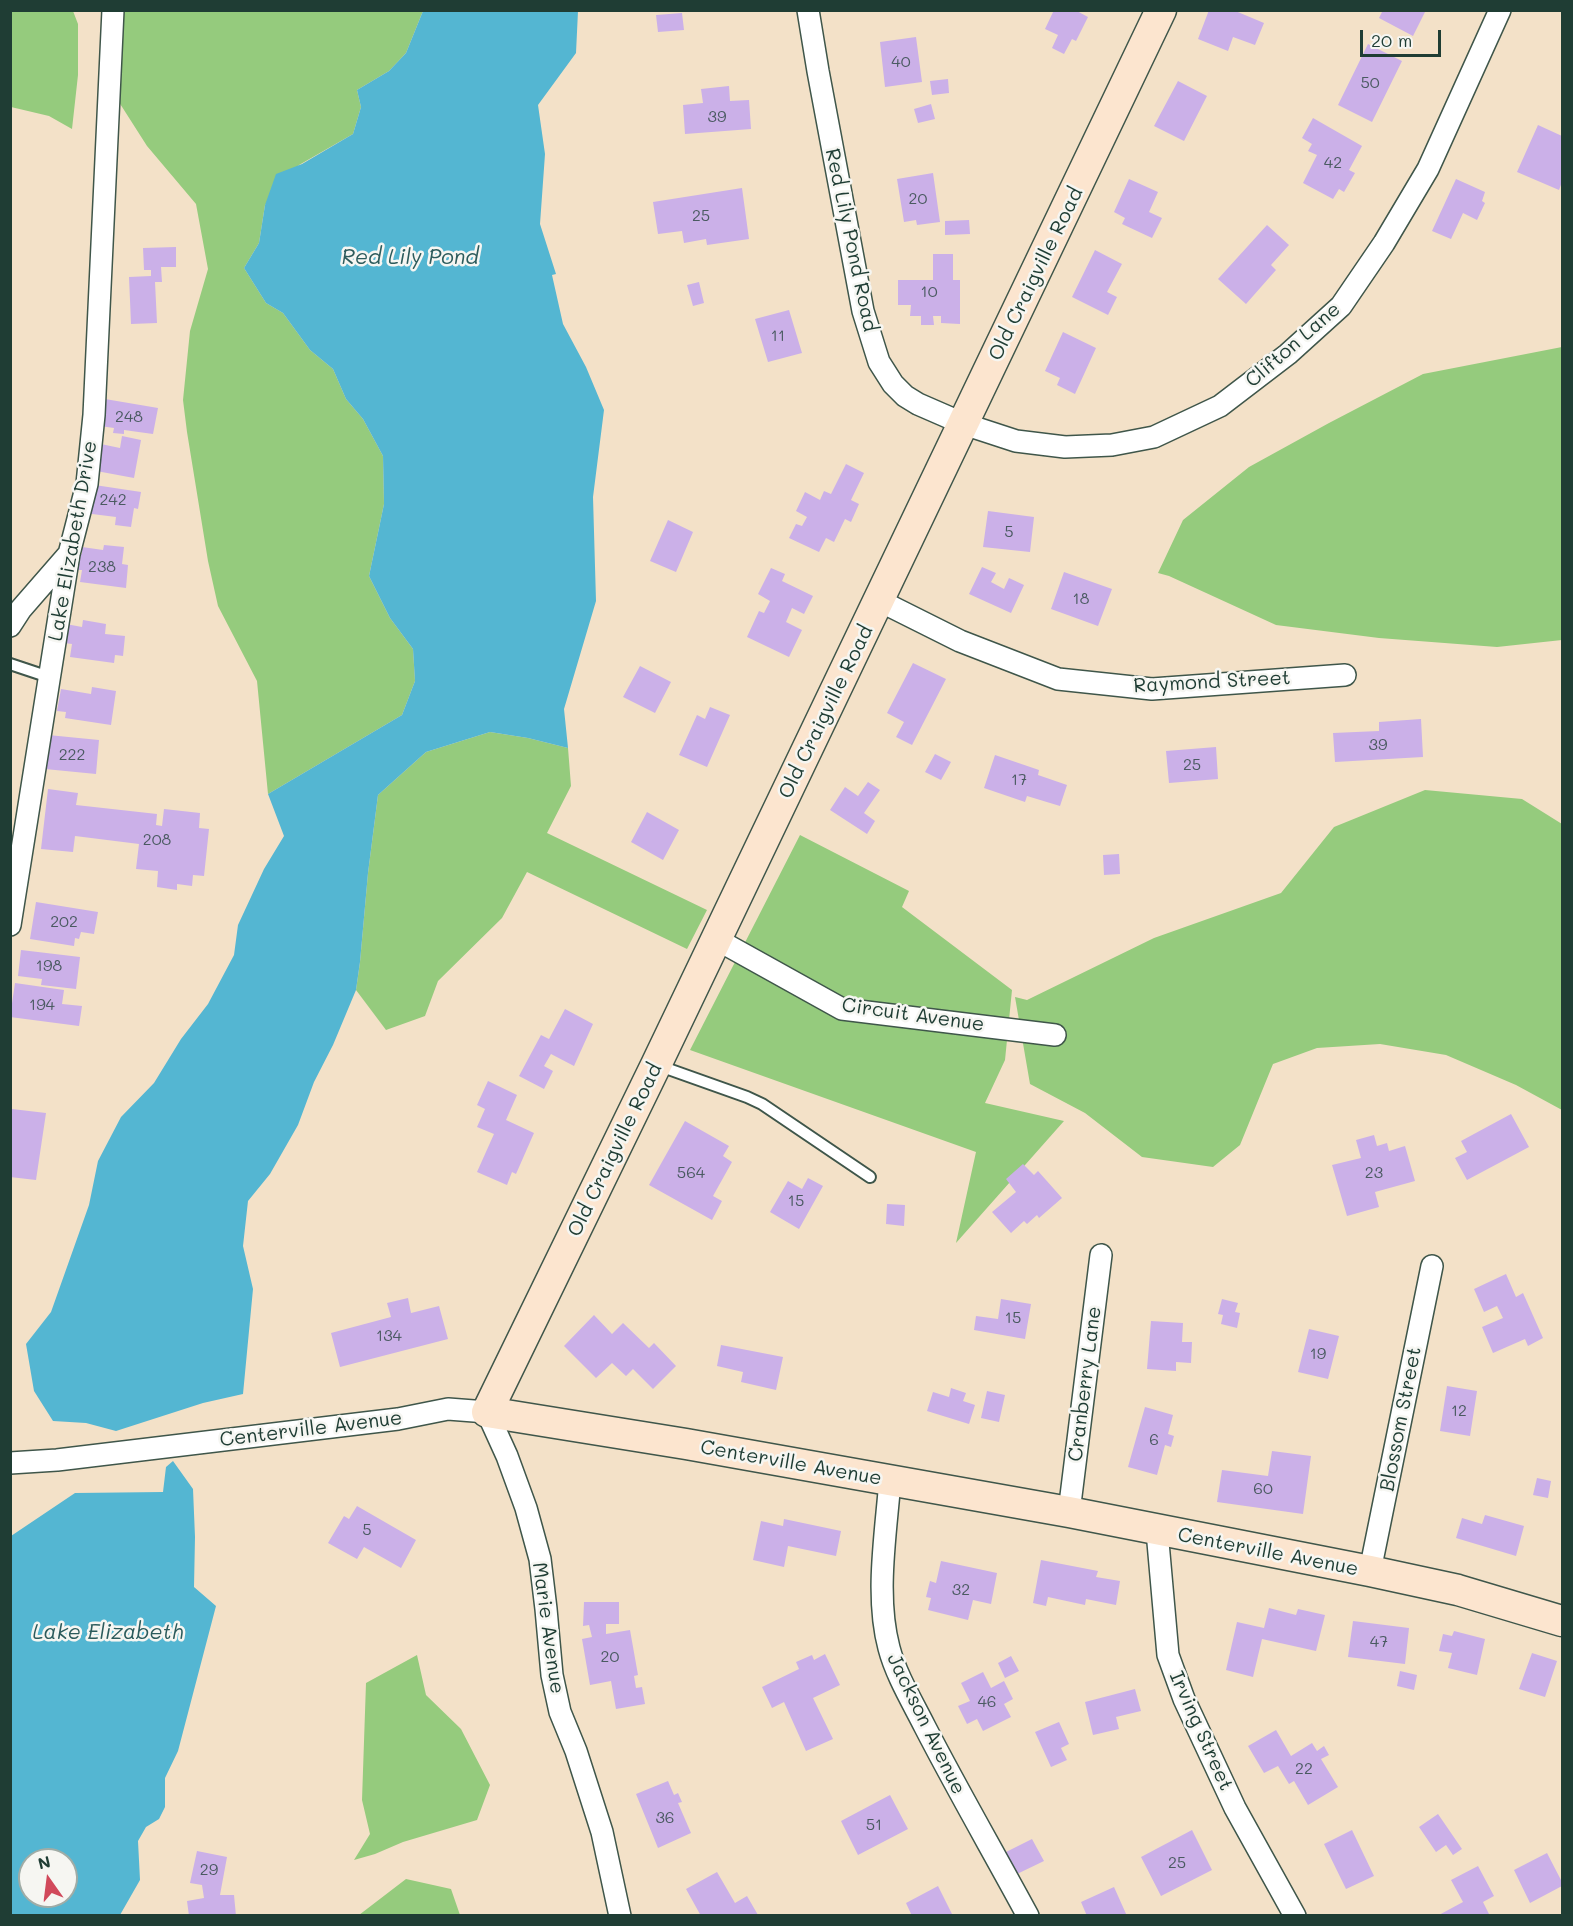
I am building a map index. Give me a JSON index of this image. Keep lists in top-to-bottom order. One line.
{"streets":{"street":["Red Lily Pond Road","Old Craigville Road","Clifton Lane","Lake Elizabeth Drive","Raymond Street","Circuit Avenue","Cranberry Lane","Blossom Street","Centerville Avenue","Marie Avenue","Jackson Avenue","Irving Street"]},"crossings":[["Red Lily Pond Road","Old Craigville Road"],["Red Lily Pond Road","Clifton Lane"],["Old Craigville Road","Clifton Lane"],["Old Craigville Road","Raymond Street"],["Old Craigville Road","Circuit Avenue"],["Old Craigville Road","Centerville Avenue"],["Old Craigville Road","Marie Avenue"],["Cranberry Lane","Centerville Avenue"],["Blossom Street","Centerville Avenue"],["Centerville Avenue","Marie Avenue"],["Centerville Avenue","Jackson Avenue"],["Centerville Avenue","Irving Street"]],"water":["Red Lily Pond","Lake Elizabeth"],"house_numbers":["40","50","39","42","20","25","10","11","248","242","5","238","18","39","222","25","17","208","202","198","194","564","23","15","15","134","19","12","6","60","5","32","47","20","46","22","36","51","25","29"],"scale_bar":"20 m","north":"top"}
